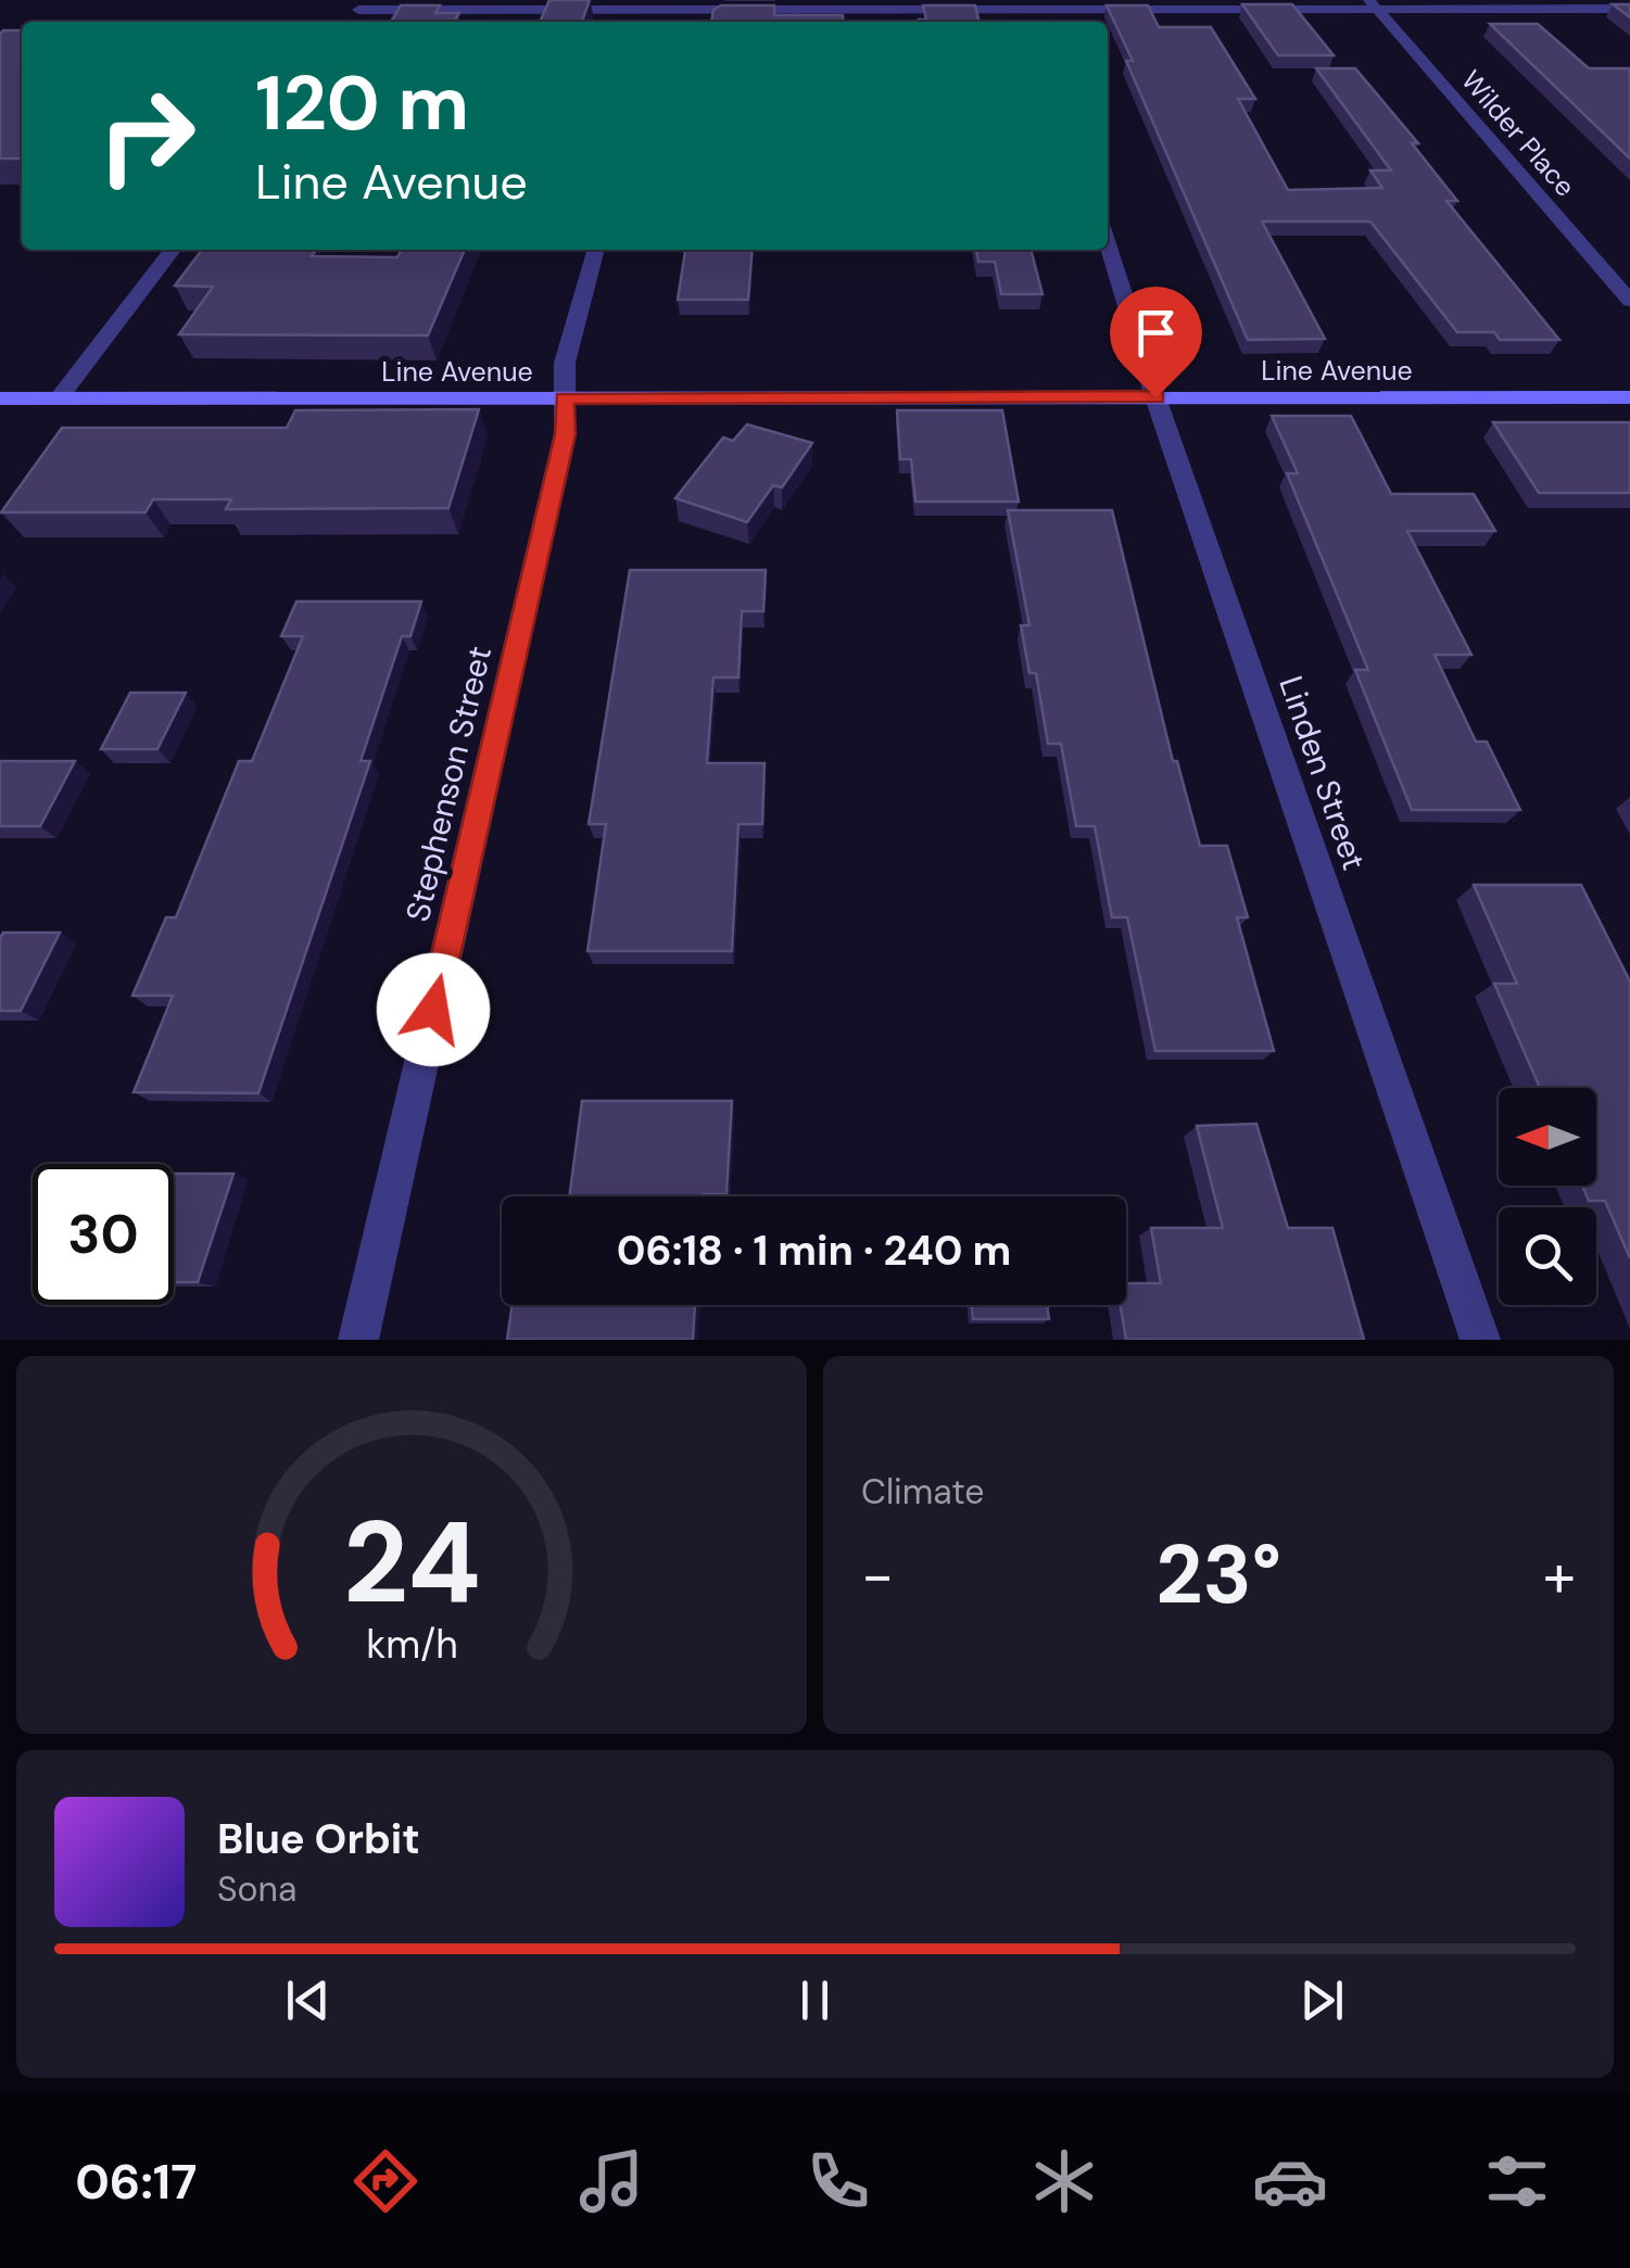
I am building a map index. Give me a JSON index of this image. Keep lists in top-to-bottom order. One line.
{"streets":{"main road":["Line Avenue"],"street":["Wilder Place","Linden Street","Stephenson Street"]},"crossings":[["Line Avenue","Linden Street"],["Line Avenue","Stephenson Street"]],"north":"left","page":{"turn":["120 m","Line Avenue"],"limit":"30","trip":"06:18 · 1 min · 240 m","tile":"Climate","heat":["−","23°","+"],"song":["Blue Orbit","Sona"],"tabs":"06:17","gauge":["24","km/h"]}}
